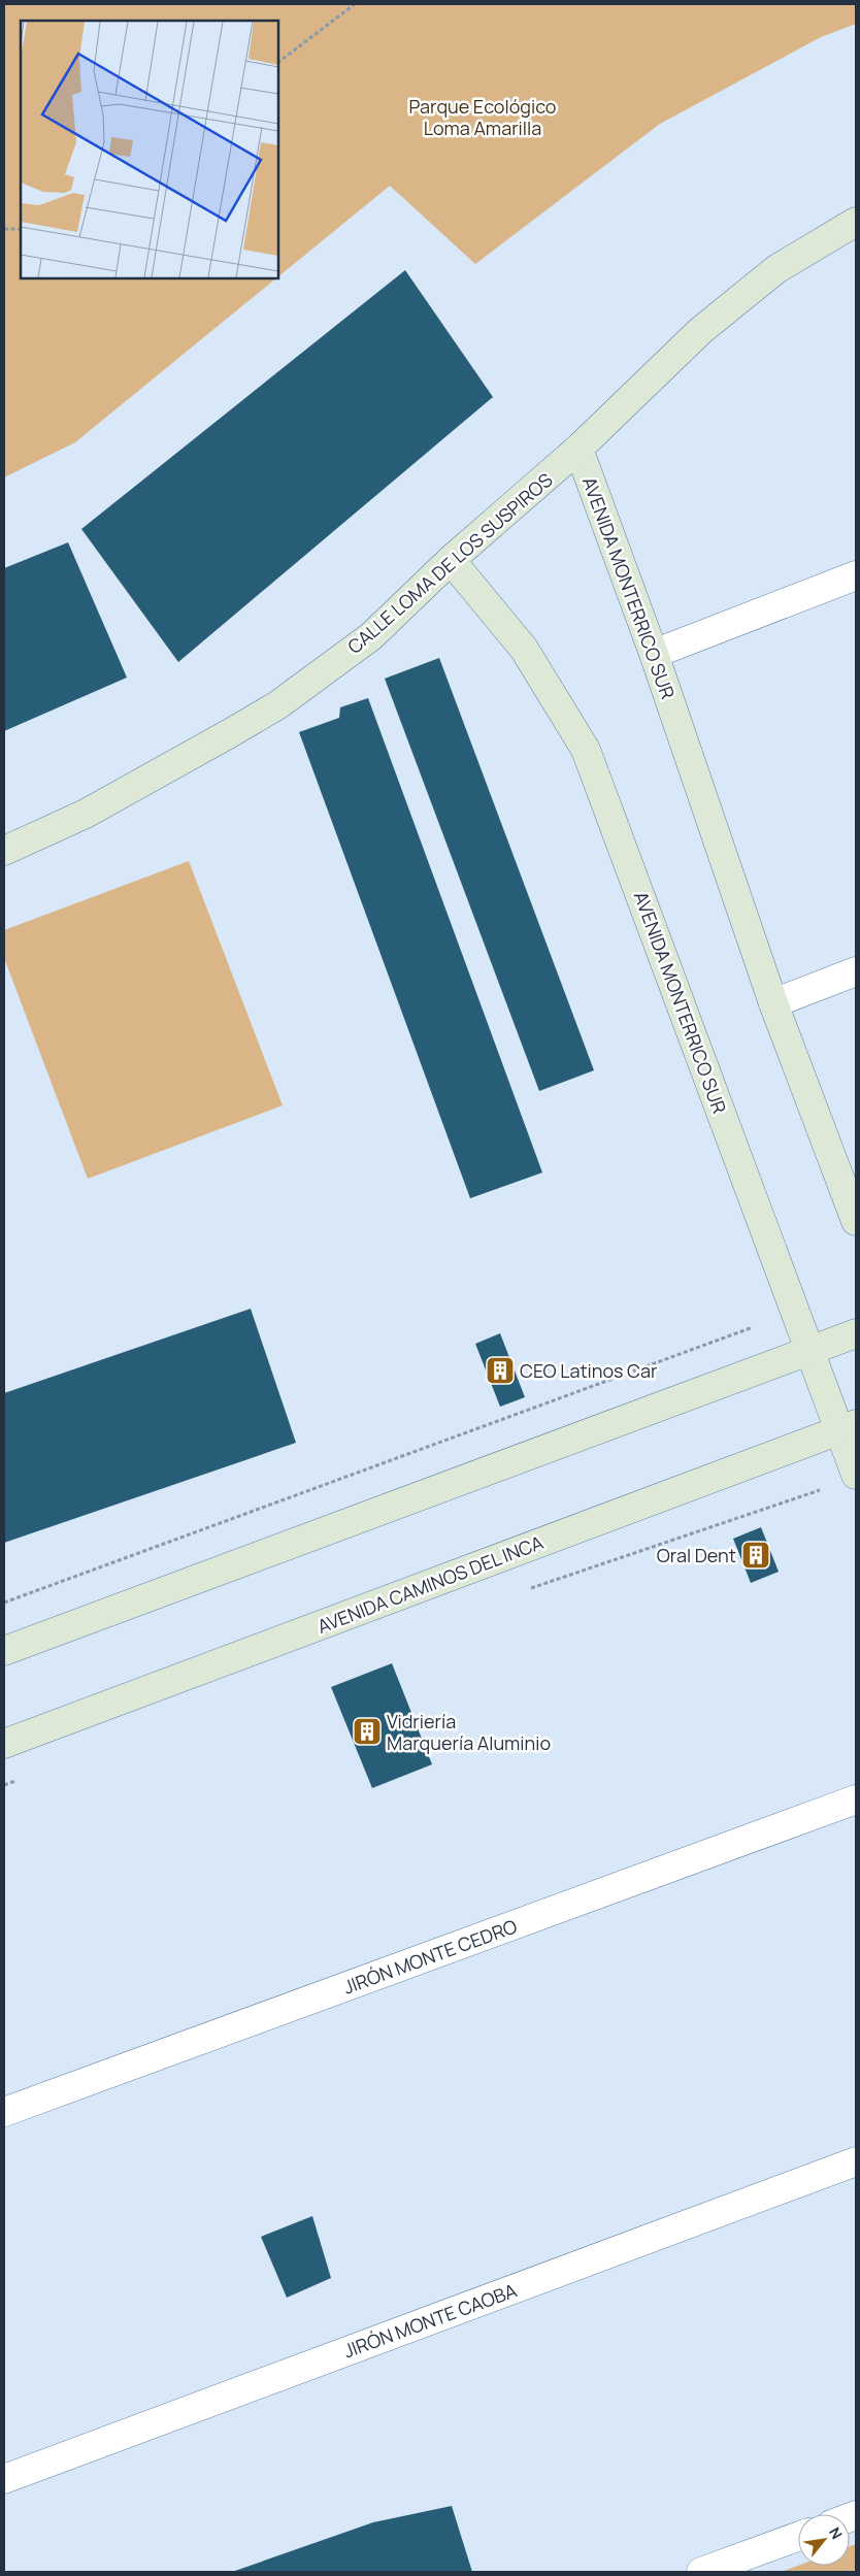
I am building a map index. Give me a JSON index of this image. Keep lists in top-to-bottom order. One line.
{"streets":{"street":["CALLE LOMA DE LOS SUSPIROS","AVENIDA MONTERRICO SUR","AVENIDA CAMINOS DEL INCA","JIRÓN MONTE CEDRO","JIRÓN MONTE CAOBA"]},"crossings":[["CALLE LOMA DE LOS SUSPIROS","AVENIDA MONTERRICO SUR"],["AVENIDA MONTERRICO SUR","AVENIDA CAMINOS DEL INCA"]],"parks":["Parque Ecológico Loma Amarilla"],"places":{"building":["CEO Latinos Car","Oral Dent","Vidriería Marquería Aluminio"]},"north":"top right"}
